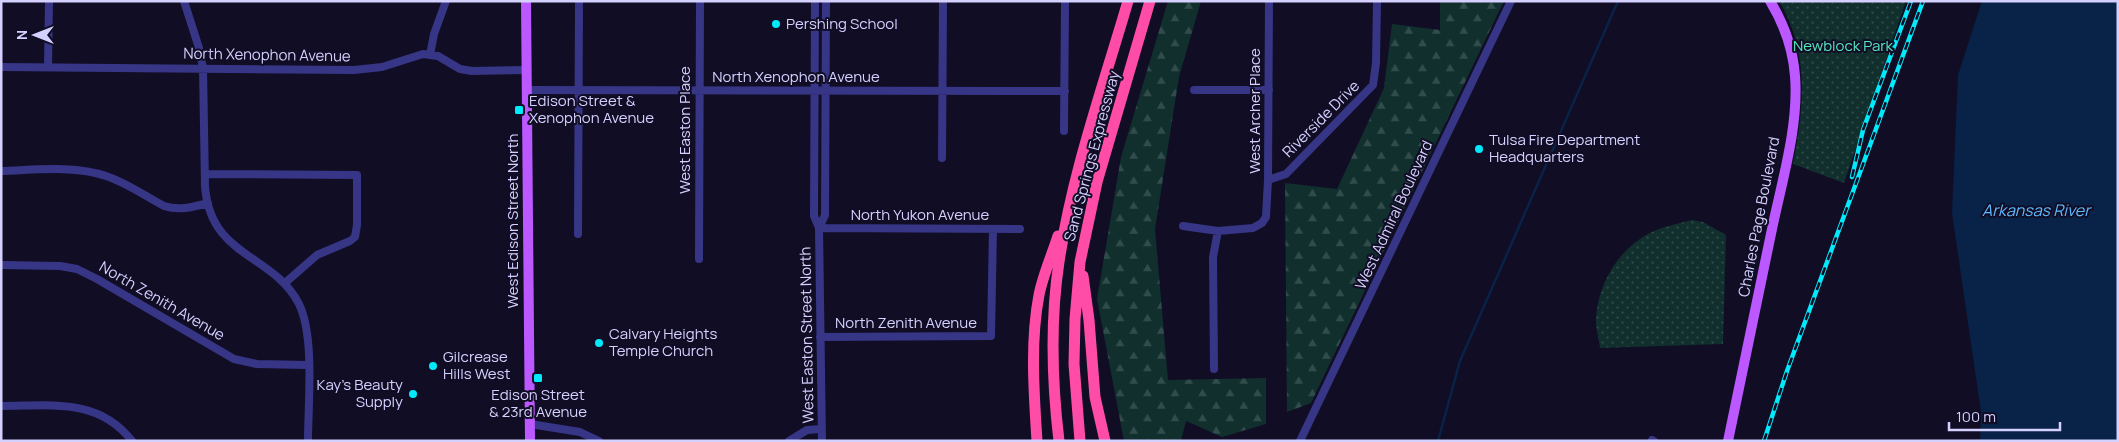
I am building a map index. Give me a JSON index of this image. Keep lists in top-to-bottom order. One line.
{"streets":{"highway":["Sand Springs Expressway"],"main road":["Charles Page Boulevard","West Edison Street North"],"street":["North Xenophon Avenue","West Archer Place","Riverside Drive","West Easton Place","North Yukon Avenue","West Admiral Boulevard","North Zenith Avenue","West Easton Street North"]},"crossings":[["North Xenophon Avenue","West Easton Place"],["North Xenophon Avenue","West Edison Street North"],["North Xenophon Avenue","West Easton Street North"],["West Archer Place","Riverside Drive"],["North Yukon Avenue","North Zenith Avenue"],["North Yukon Avenue","West Easton Street North"],["North Zenith Avenue","West Easton Street North"]],"water":["Arkansas River"],"parks":["Newblock Park"],"places":{"other":["Pershing School","Tulsa Fire Department Headquarters","Calvary Heights Temple Church","Gilcrease Hills West","Kay's Beauty Supply"],"transit":["Edison Street & Xenophon Avenue","Edison Street & 23rd Avenue"]},"scale_bar":"100 m","north":"left"}
